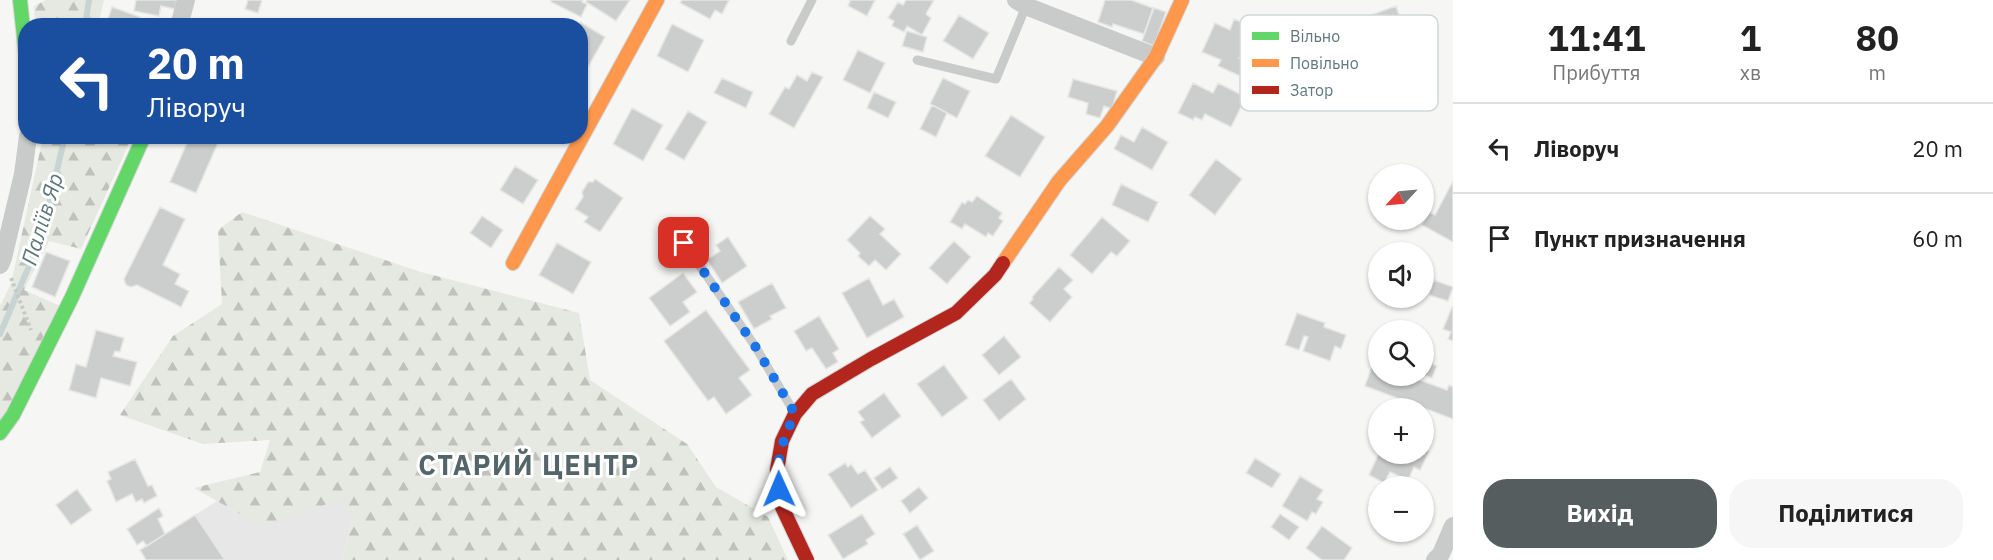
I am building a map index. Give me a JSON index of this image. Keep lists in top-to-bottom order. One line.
{"districts":["СТАРИЙ ЦЕНТР"],"water":["Паліїв Яр"],"legend":["Вільно","Повільно","Затор"],"north":"bottom left","page":{"eta":["11:41","Прибуття","1","хв","80","m"],"turn":["20 m","Ліворуч"],"list":[{"name":"Ліворуч","value":"20 m"},{"name":"Пункт призначення","value":"60 m"}],"map_buttons":["+","−"],"buttons":["Вихід","Поділитися"]}}
